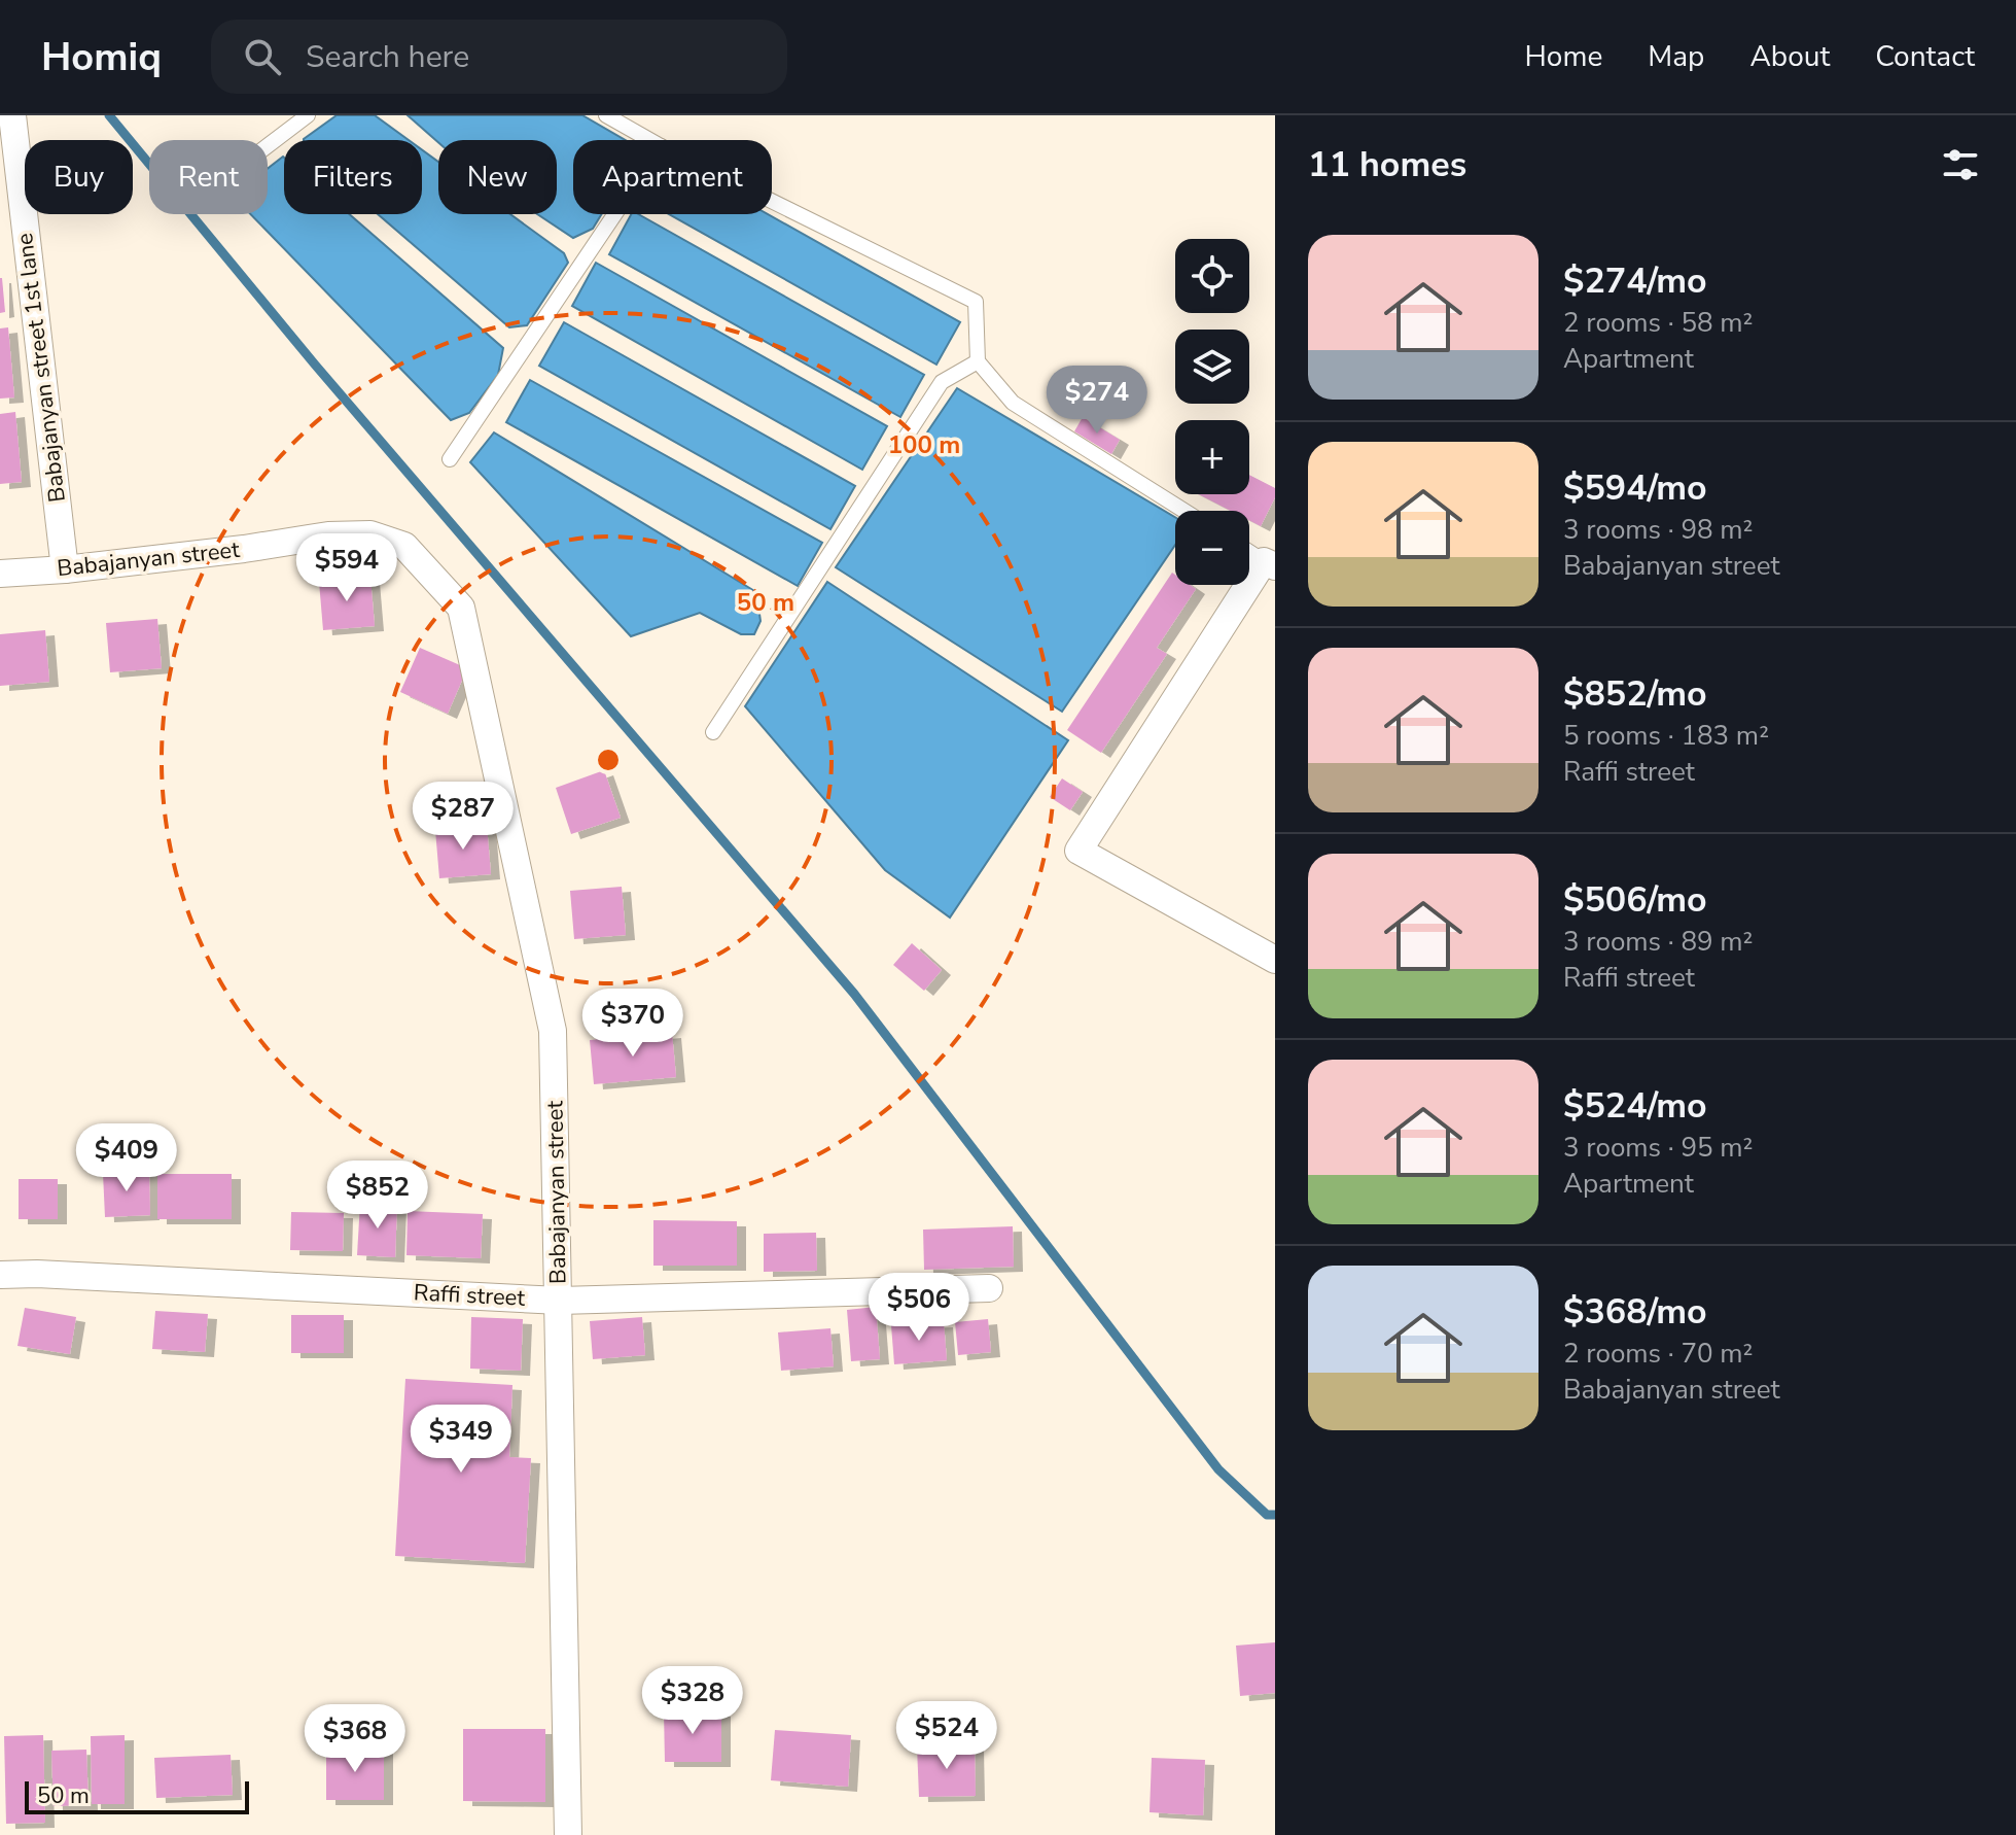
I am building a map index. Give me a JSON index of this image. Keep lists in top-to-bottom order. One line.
{"streets":{"street":["Babajanyan street 1st lane","Babajanyan street","Raffi street"]},"crossings":[["Babajanyan street 1st lane","Babajanyan street"],["Babajanyan street","Raffi street"]],"scale_bar":"50 m","page":{"header":"Homiq","search":"Search here","nav":["Home","Map","About","Contact"],"heading":"11 homes","chip":["Buy","Rent","Filters","New","Apartment"],"list":[{"name":"$274/mo","note":"2 rooms · 58 m² · Apartment"},{"name":"$594/mo","note":"3 rooms · 98 m² · Babajanyan street"},{"name":"$852/mo","note":"5 rooms · 183 m² · Raffi street"},{"name":"$506/mo","note":"3 rooms · 89 m² · Raffi street"},{"name":"$524/mo","note":"3 rooms · 95 m² · Apartment"},{"name":"$368/mo","note":"2 rooms · 70 m² · Babajanyan street"}],"map_buttons":["+","−"],"price":["$274","$594","$287","$370","$409","$852","$506","$349","$328","$524","$368"],"scale":"50 m"},"rings":["100 m","50 m"]}
